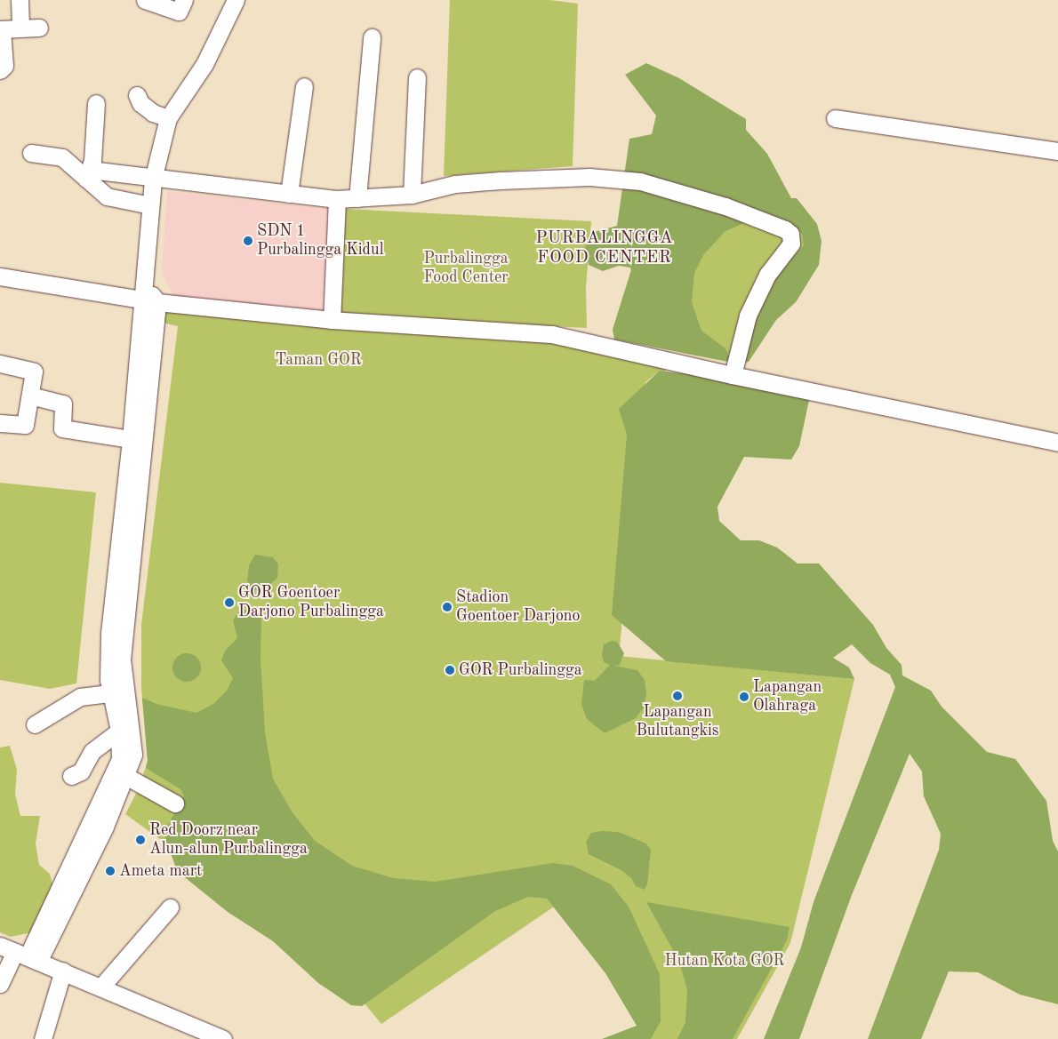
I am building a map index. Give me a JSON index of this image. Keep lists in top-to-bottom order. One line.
{"districts":["PURBALINGGA FOOD CENTER"],"parks":["Purbalingga Food Center","Taman GOR","Hutan Kota GOR"],"places":["SDN 1 Purbalingga Kidul","GOR Goentoer Darjono Purbalingga","Stadion Goentoer Darjono","GOR Purbalingga","Lapangan Bulutangkis","Lapangan Olahraga","Red Doorz near Alun-alun Purbalingga","Ameta mart"]}
